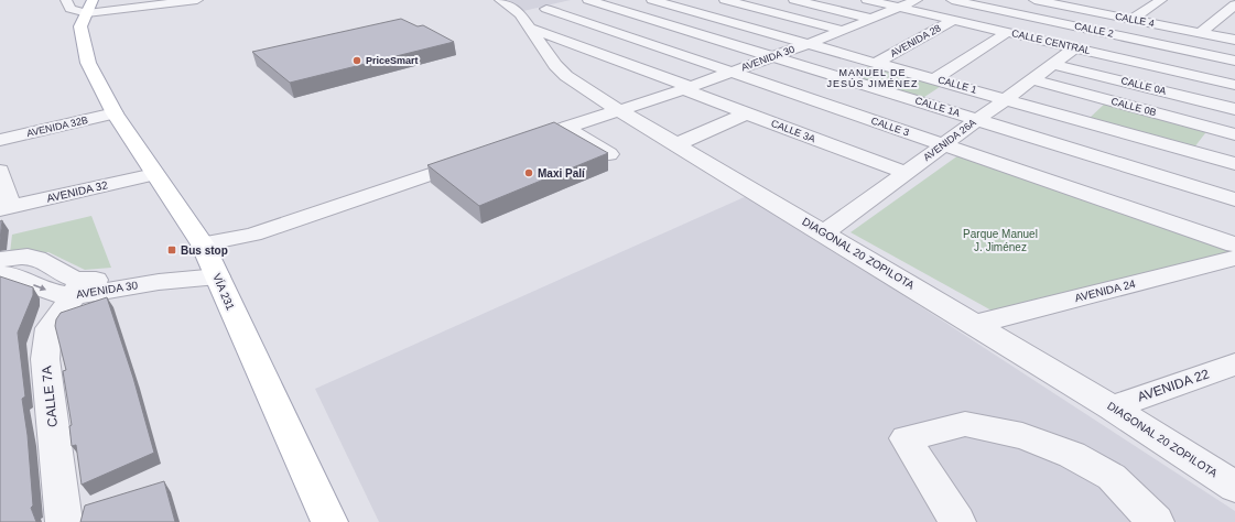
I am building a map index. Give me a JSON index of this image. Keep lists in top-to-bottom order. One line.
{"streets":{"main road":["VÍA 231"],"street":["CALLE 4","CALLE 2","AVENIDA 28","CALLE CENTRAL","AVENIDA 30","CALLE 1","CALLE 0A","CALLE 1A","CALLE 0B","AVENIDA 32B","CALLE 3","CALLE 3A","AVENIDA 26A","AVENIDA 32","DIAGONAL 20 ZOPILOTA","AVENIDA 24","AVENIDA 22","CALLE 7A"]},"crossings":[["AVENIDA 28","CALLE CENTRAL"],["AVENIDA 28","CALLE 1"],["CALLE CENTRAL","AVENIDA 30"],["CALLE CENTRAL","AVENIDA 26A"],["AVENIDA 30","CALLE 1"],["AVENIDA 30","CALLE 1A"],["AVENIDA 30","CALLE 3"],["AVENIDA 30","CALLE 3A"],["AVENIDA 30","DIAGONAL 20 ZOPILOTA"],["AVENIDA 30","VÍA 231"],["AVENIDA 30","CALLE 7A"],["CALLE 1","AVENIDA 26A"],["CALLE 0A","AVENIDA 26A"],["CALLE 1A","AVENIDA 26A"],["CALLE 0B","AVENIDA 26A"],["AVENIDA 32B","VÍA 231"],["CALLE 3","AVENIDA 26A"],["CALLE 3A","AVENIDA 26A"],["CALLE 3A","DIAGONAL 20 ZOPILOTA"],["AVENIDA 26A","DIAGONAL 20 ZOPILOTA"],["AVENIDA 32","VÍA 231"],["DIAGONAL 20 ZOPILOTA","AVENIDA 24"],["DIAGONAL 20 ZOPILOTA","AVENIDA 22"]],"districts":["MANUEL DE JESÚS JIMÉNEZ"],"parks":["Parque Manuel J. Jiménez"],"places":{"other":["PriceSmart","Maxi Palí"],"transit":["Bus stop"]}}
